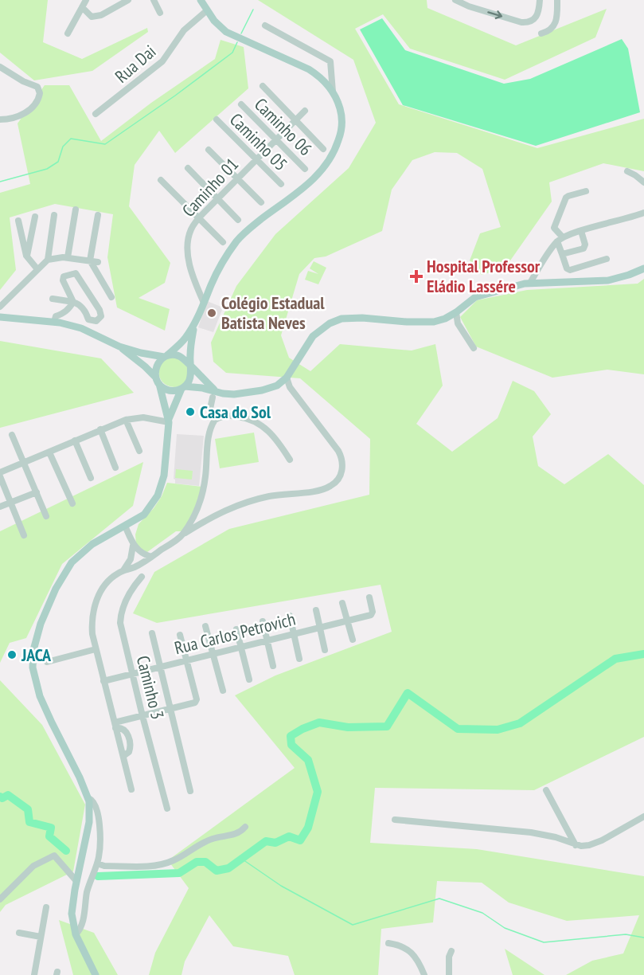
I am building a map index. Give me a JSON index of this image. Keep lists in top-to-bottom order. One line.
{"streets":{"street":["Rua Dai","Caminho 06","Caminho 05","Caminho 01","Rua Carlos Petrovich","Caminho 3"]},"crossings":[["Caminho 06","Caminho 01"],["Caminho 05","Caminho 01"],["Rua Carlos Petrovich","Caminho 3"]],"places":{"health":["Hospital Professor Eládio Lassére"],"other":["Colégio Estadual Batista Neves","Casa do Sol","JACA"]}}
